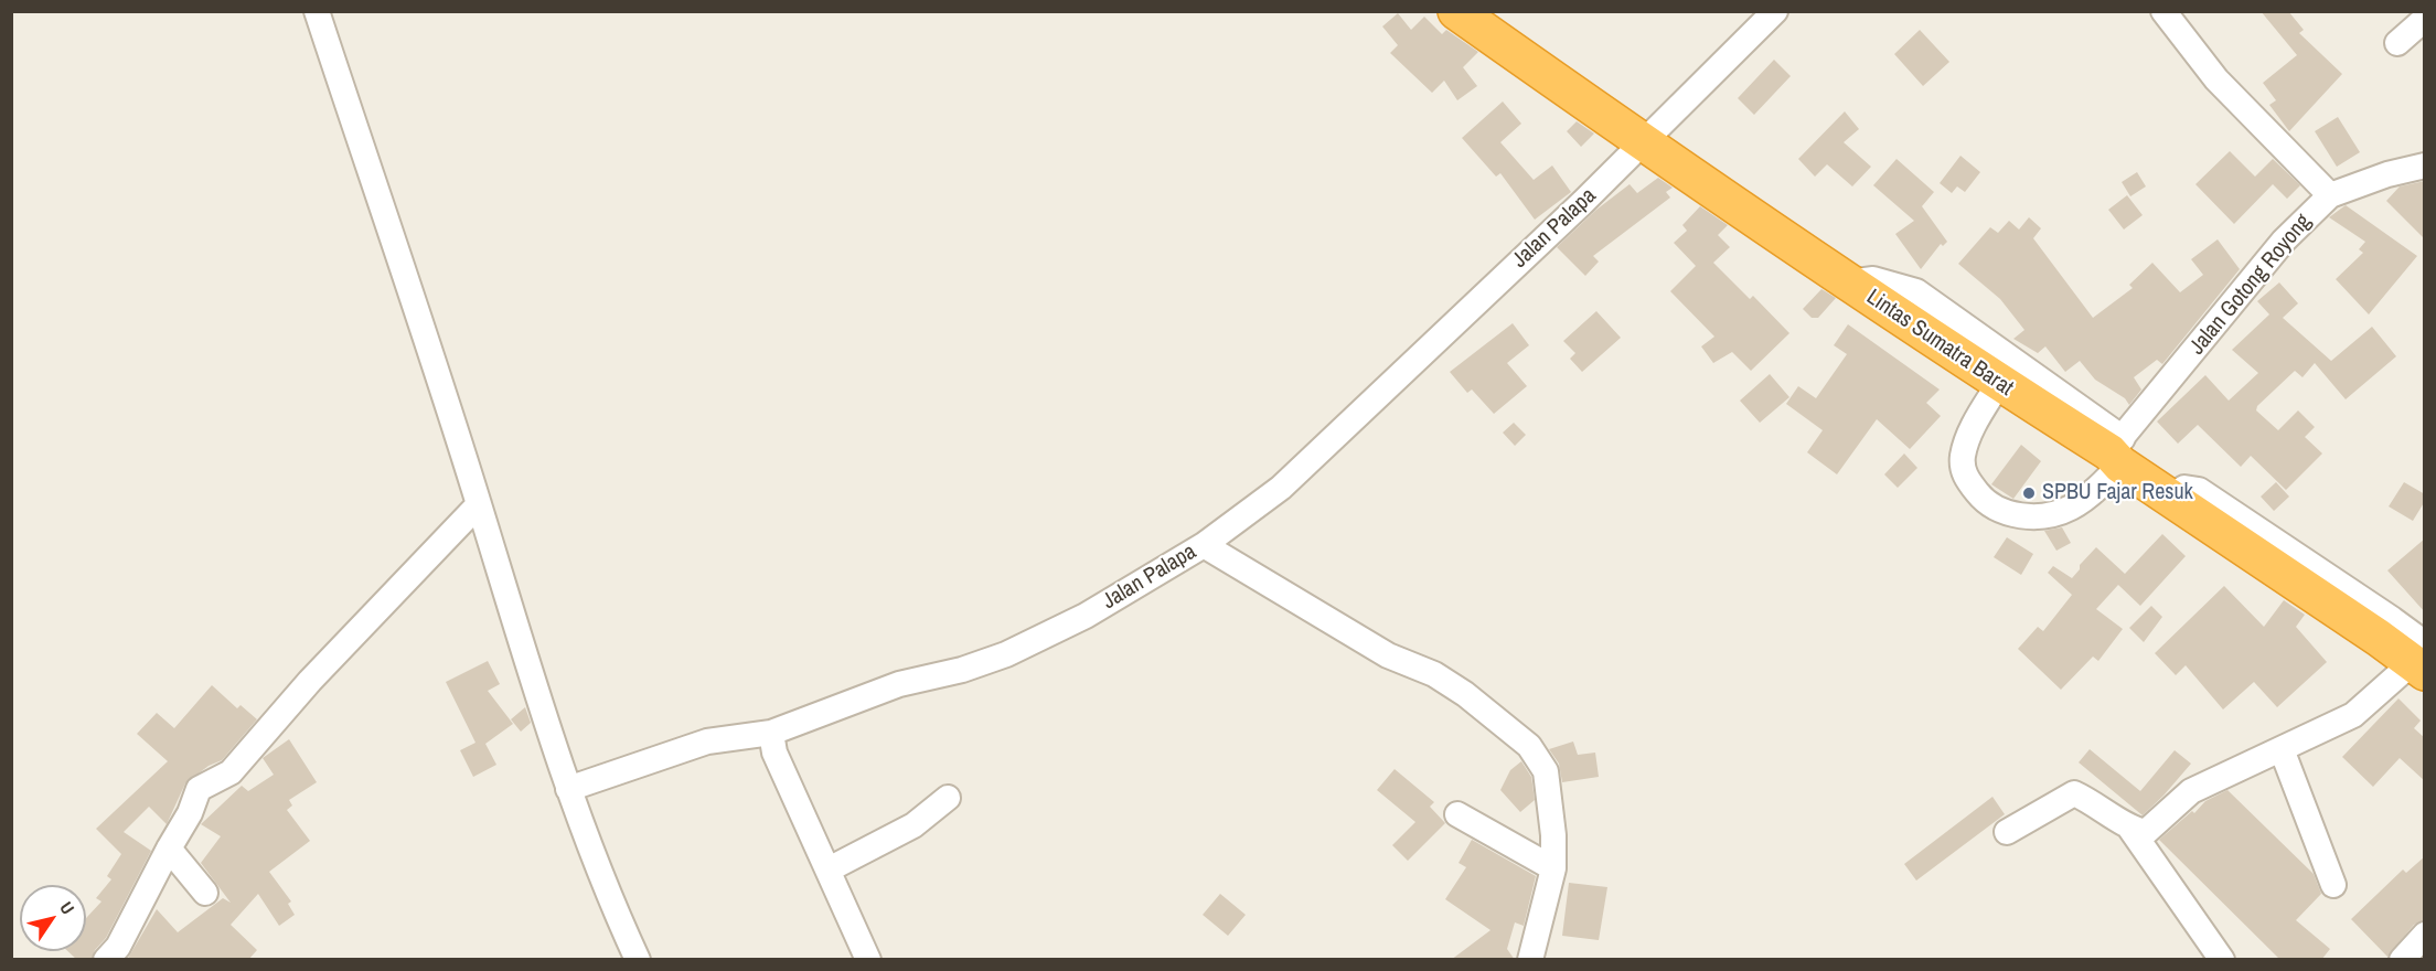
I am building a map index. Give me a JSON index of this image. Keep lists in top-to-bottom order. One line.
{"streets":{"highway":["Lintas Sumatra Barat"],"street":["Jalan Palapa","Jalan Gotong Royong"]},"crossings":[["Jalan Palapa","Lintas Sumatra Barat"],["Jalan Gotong Royong","Lintas Sumatra Barat"]],"places":["SPBU Fajar Resuk"],"north":"top right"}
